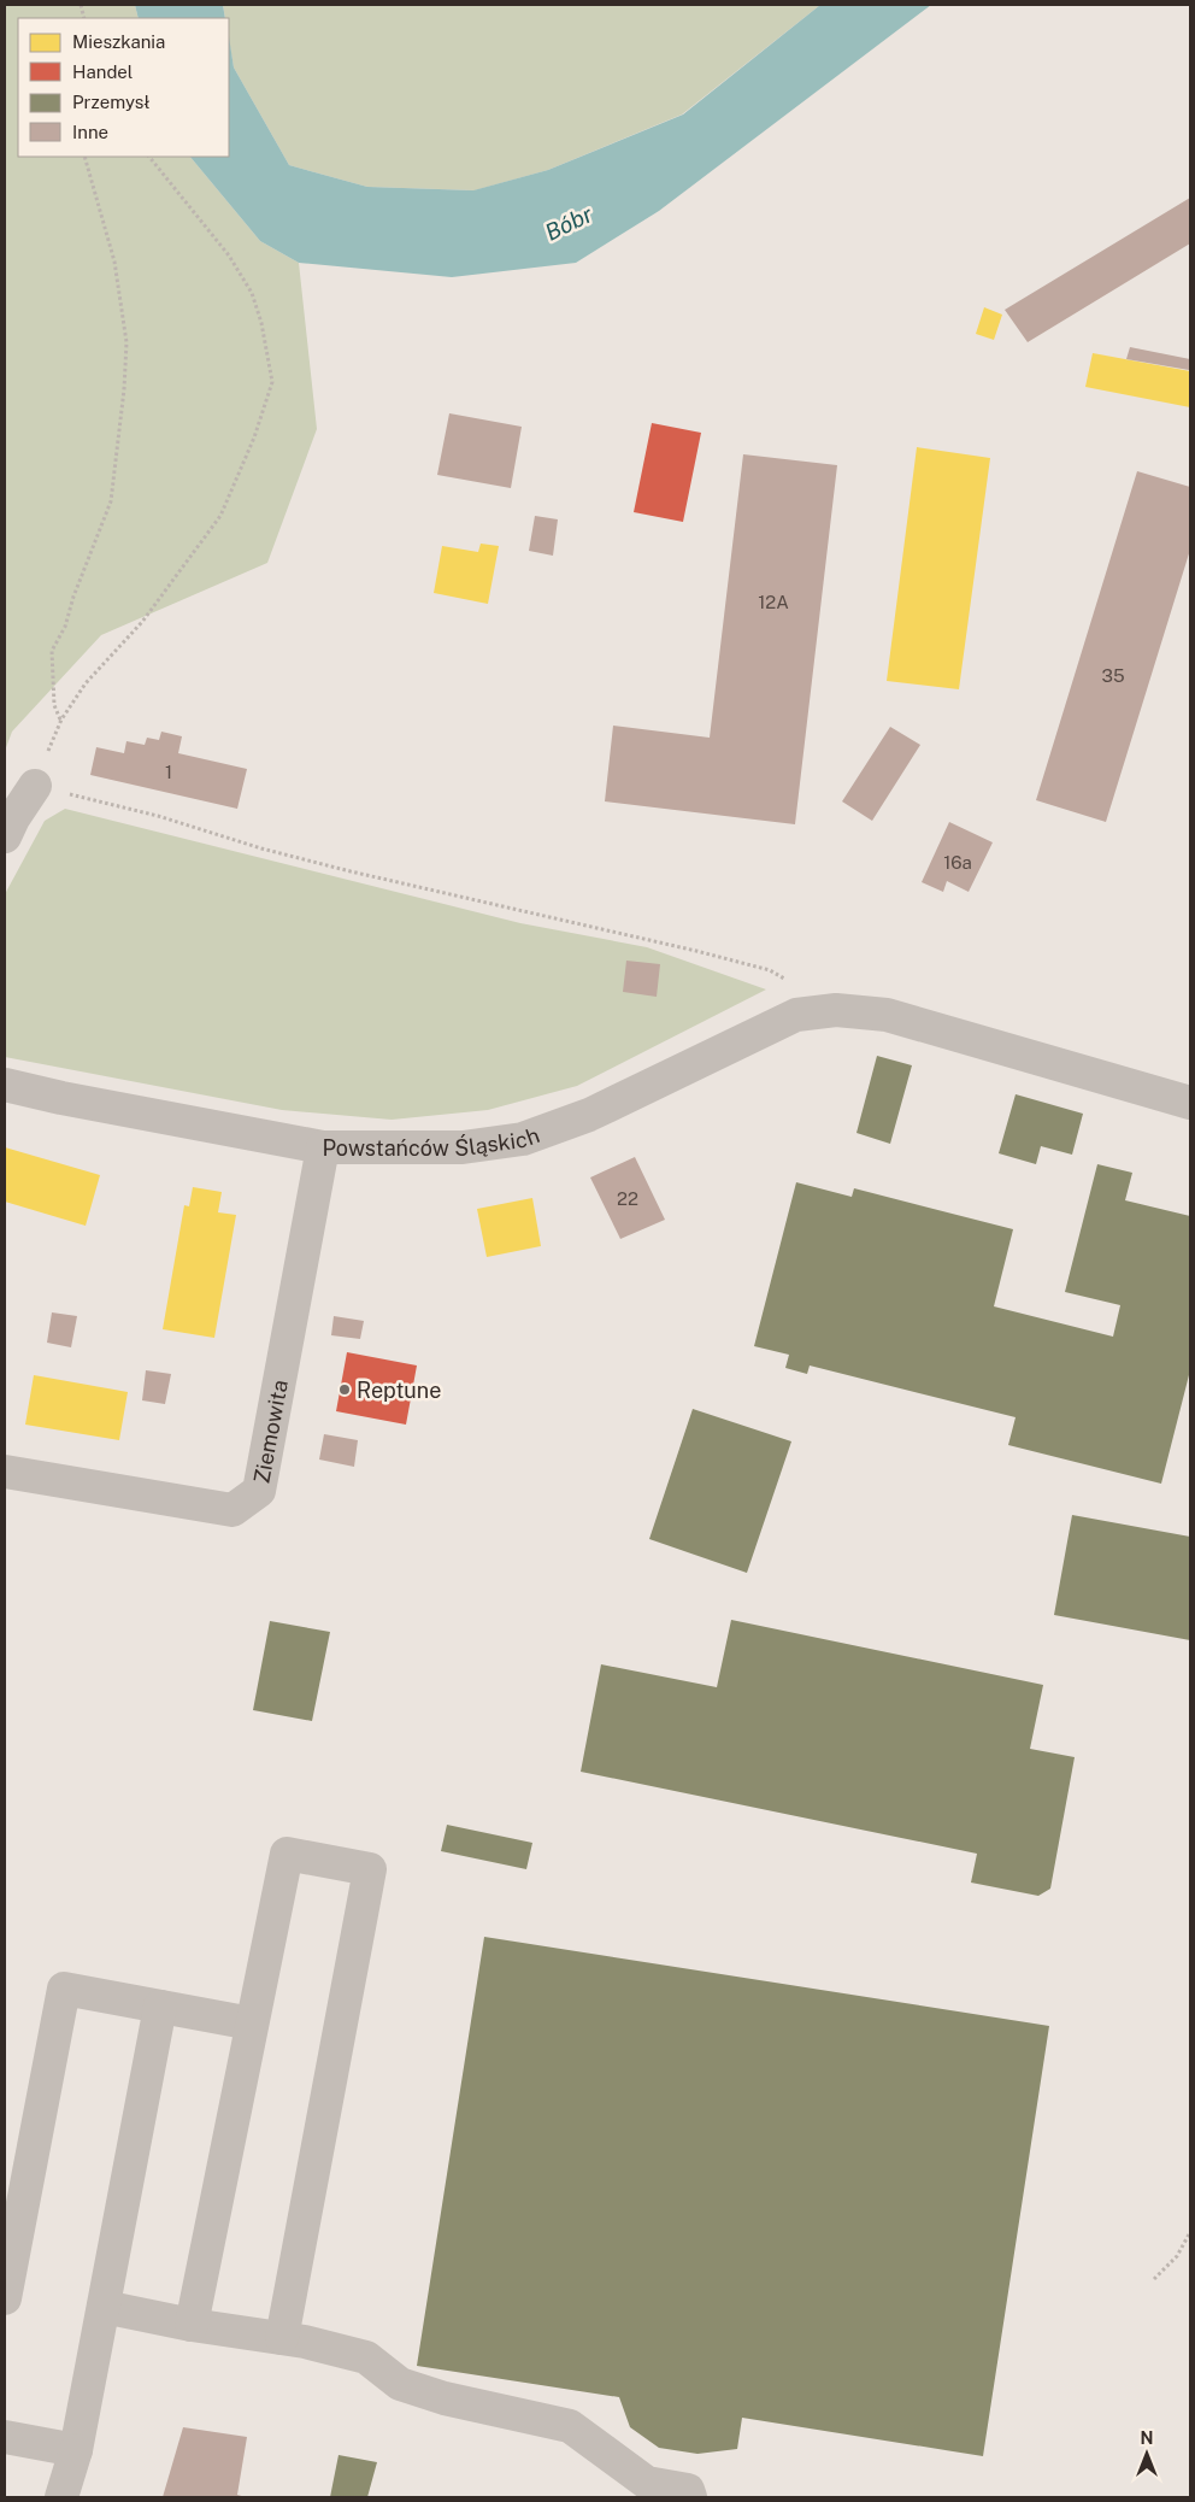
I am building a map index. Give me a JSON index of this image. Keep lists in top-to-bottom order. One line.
{"streets":{"street":["Powstańców Śląskich","Ziemowita"]},"crossings":[["Powstańców Śląskich","Ziemowita"]],"water":["Bóbr"],"places":["Reptune"],"house_numbers":["12A","35","1","16a","22"],"legend":["Mieszkania","Handel","Przemysł","Inne"],"north":"top"}
